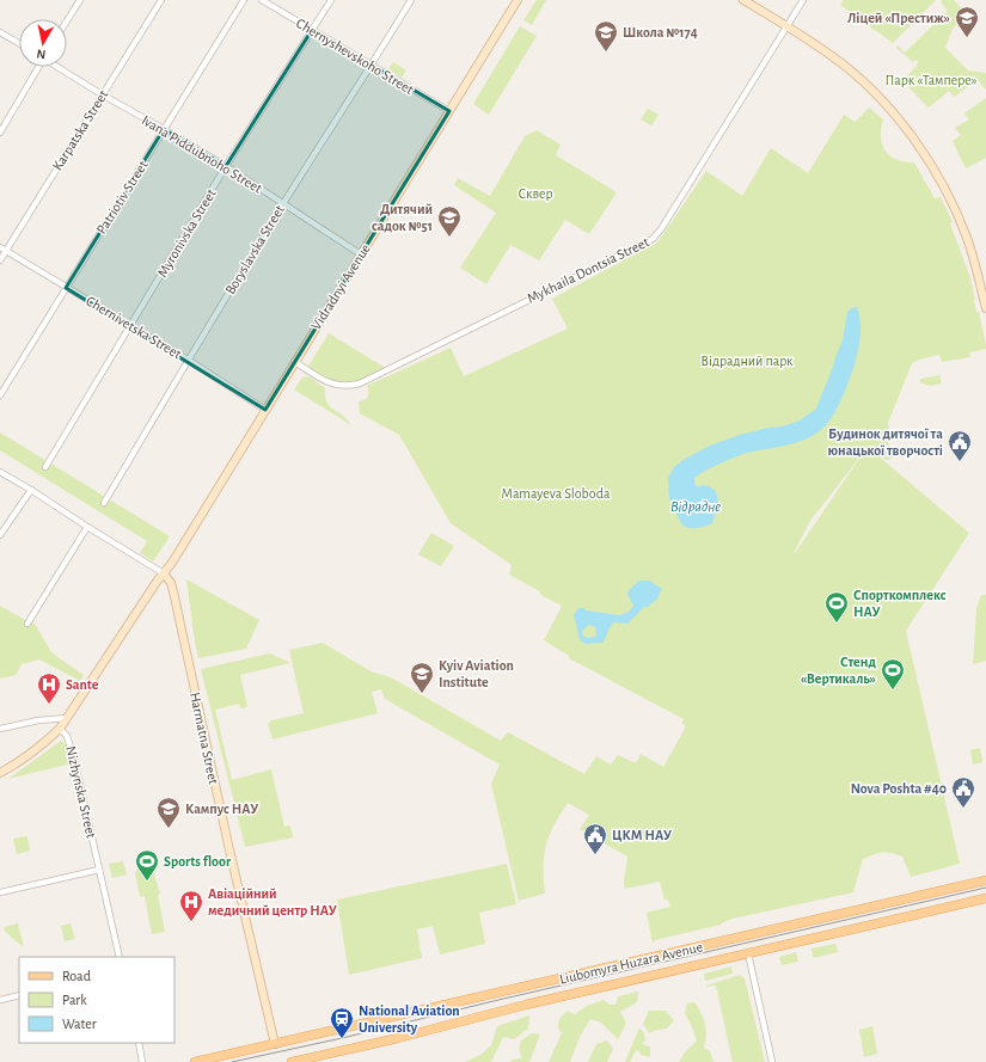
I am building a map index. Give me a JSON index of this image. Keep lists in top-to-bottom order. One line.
{"streets":{"main road":["Vidradnyi Avenue","Harmatna Street","Nizhynska Street","Liubomyra Huzara Avenue"],"street":["Chernyshevskoho Street","Karpatska Street","Ivana Piddubnoho Street","Patriotiv Street","Myronivska Street","Boryslavska Street","Mykhaila Dontsia Street","Chernivetska Street"]},"crossings":[["Chernyshevskoho Street","Myronivska Street"],["Chernyshevskoho Street","Boryslavska Street"],["Chernyshevskoho Street","Vidradnyi Avenue"],["Karpatska Street","Ivana Piddubnoho Street"],["Karpatska Street","Chernivetska Street"],["Ivana Piddubnoho Street","Patriotiv Street"],["Ivana Piddubnoho Street","Myronivska Street"],["Ivana Piddubnoho Street","Boryslavska Street"],["Ivana Piddubnoho Street","Vidradnyi Avenue"],["Patriotiv Street","Chernivetska Street"],["Myronivska Street","Chernivetska Street"],["Boryslavska Street","Chernivetska Street"],["Mykhaila Dontsia Street","Vidradnyi Avenue"],["Vidradnyi Avenue","Chernivetska Street"],["Vidradnyi Avenue","Harmatna Street"],["Vidradnyi Avenue","Nizhynska Street"],["Harmatna Street","Nizhynska Street"],["Harmatna Street","Liubomyra Huzara Avenue"]],"water":["Відрадне"],"parks":["Парк «Тампере»","Сквер","Відрадний парк","Mamayeva Sloboda"],"places":{"school or university":["Ліцей «Престиж»","Школа №174","Дитячий садок №51","Kyiv Aviation Institute","Кампус НАУ"],"public building":["Будинок дитячої та юнацької творчості","Nova Poshta #40","ЦКМ НАУ"],"sports":["Спорткомплекс НАУ","Стенд «Вертикаль»","Sports floor"],"hospital":["Sante","Авіаційний медичний центр НАУ"],"station":["National Aviation University"]},"legend":["Road","Park","Water"],"north":"bottom"}
